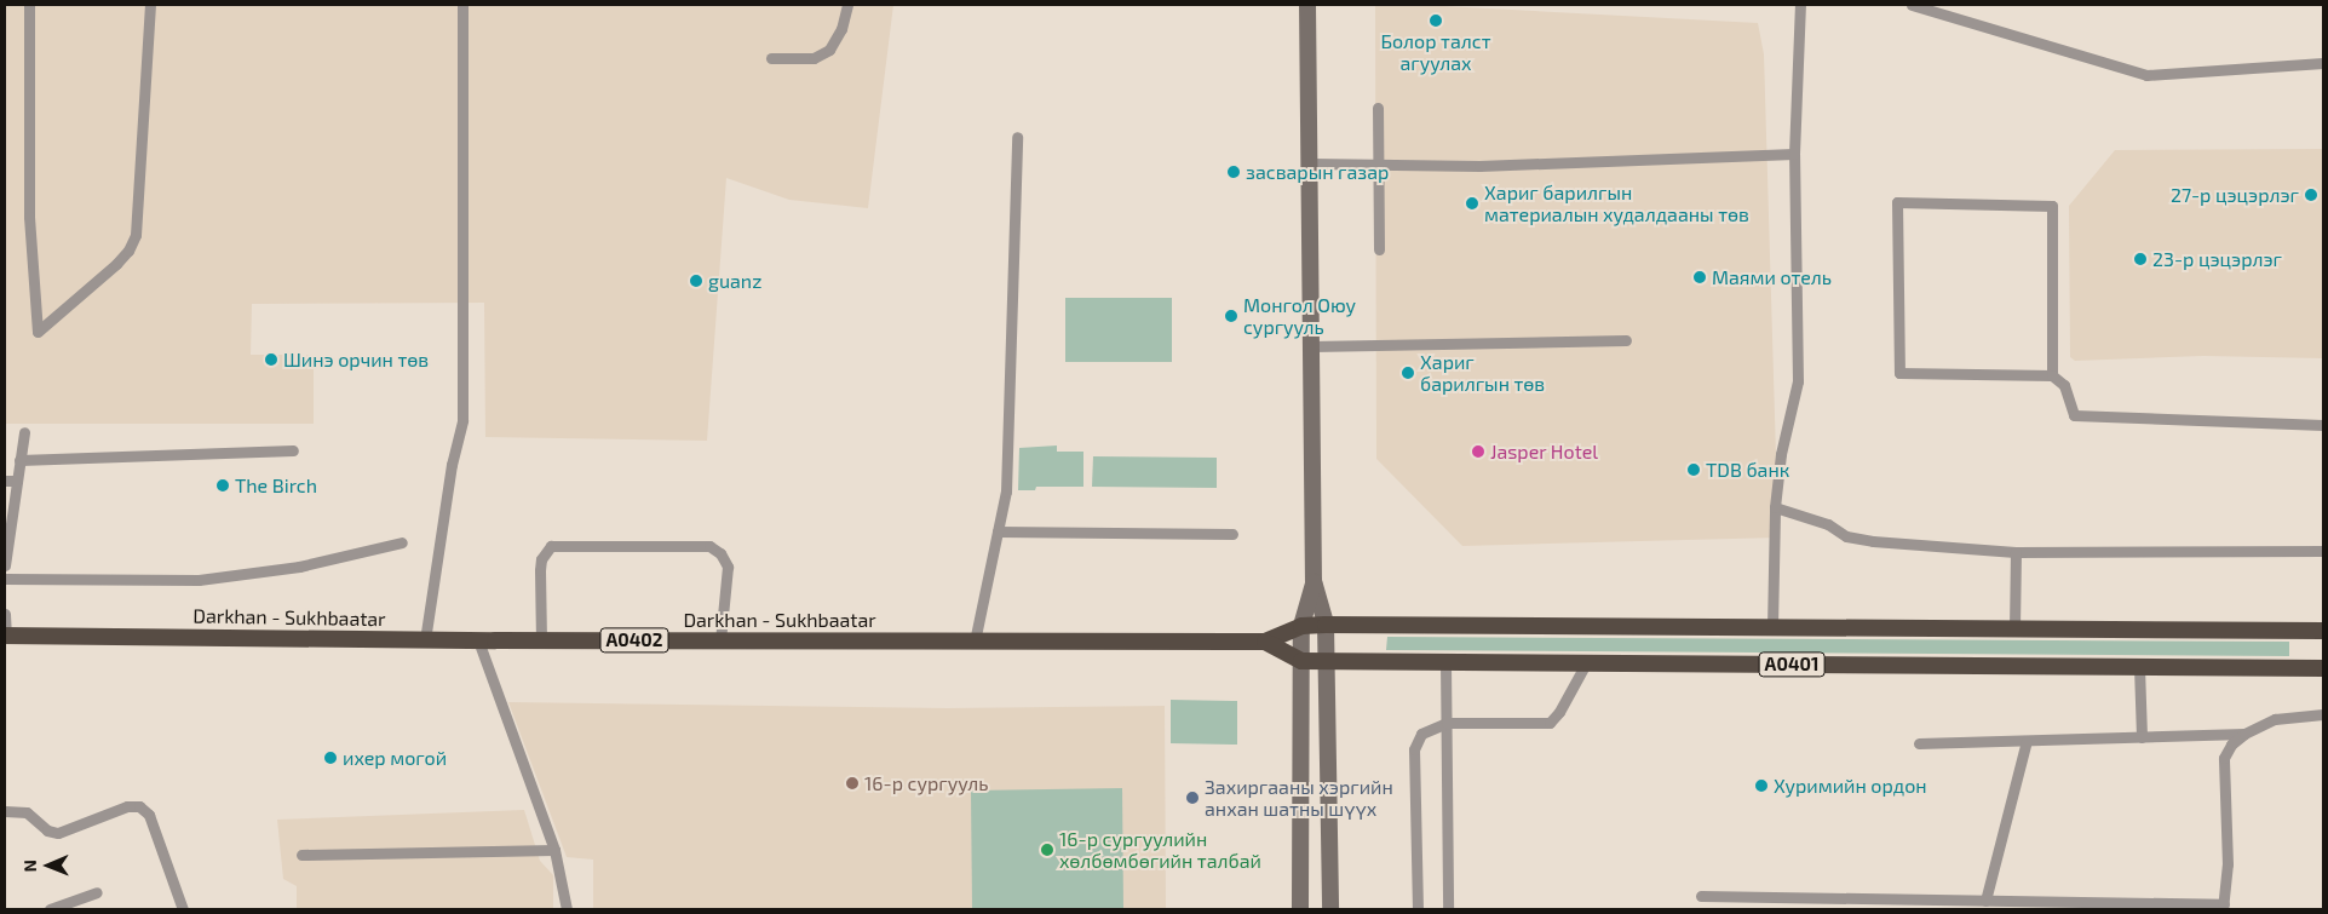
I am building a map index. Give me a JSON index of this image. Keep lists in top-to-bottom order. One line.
{"streets":{"highway":["Darkhan - Sukhbaatar","A0402","A0401"]},"crossings":[["Darkhan - Sukhbaatar","A0401"]],"places":["Болор талст агуулах","засварын газар","27-р цэцэрлэг","Хариг барилгын материалын худалдааны төв","23-р цэцэрлэг","Маями отель","guanz","Монгол Оюу сургууль","Шинэ орчин төв","Хариг барилгын төв","Jasper Hotel","TDB банк","The Birch","ихер могой","16-р сургууль","Хуримийн ордон","Захиргааны хэргийн анхан шатны шүүх","16-р сургуулийн хөлбөмбөгийн талбай"],"north":"left"}
